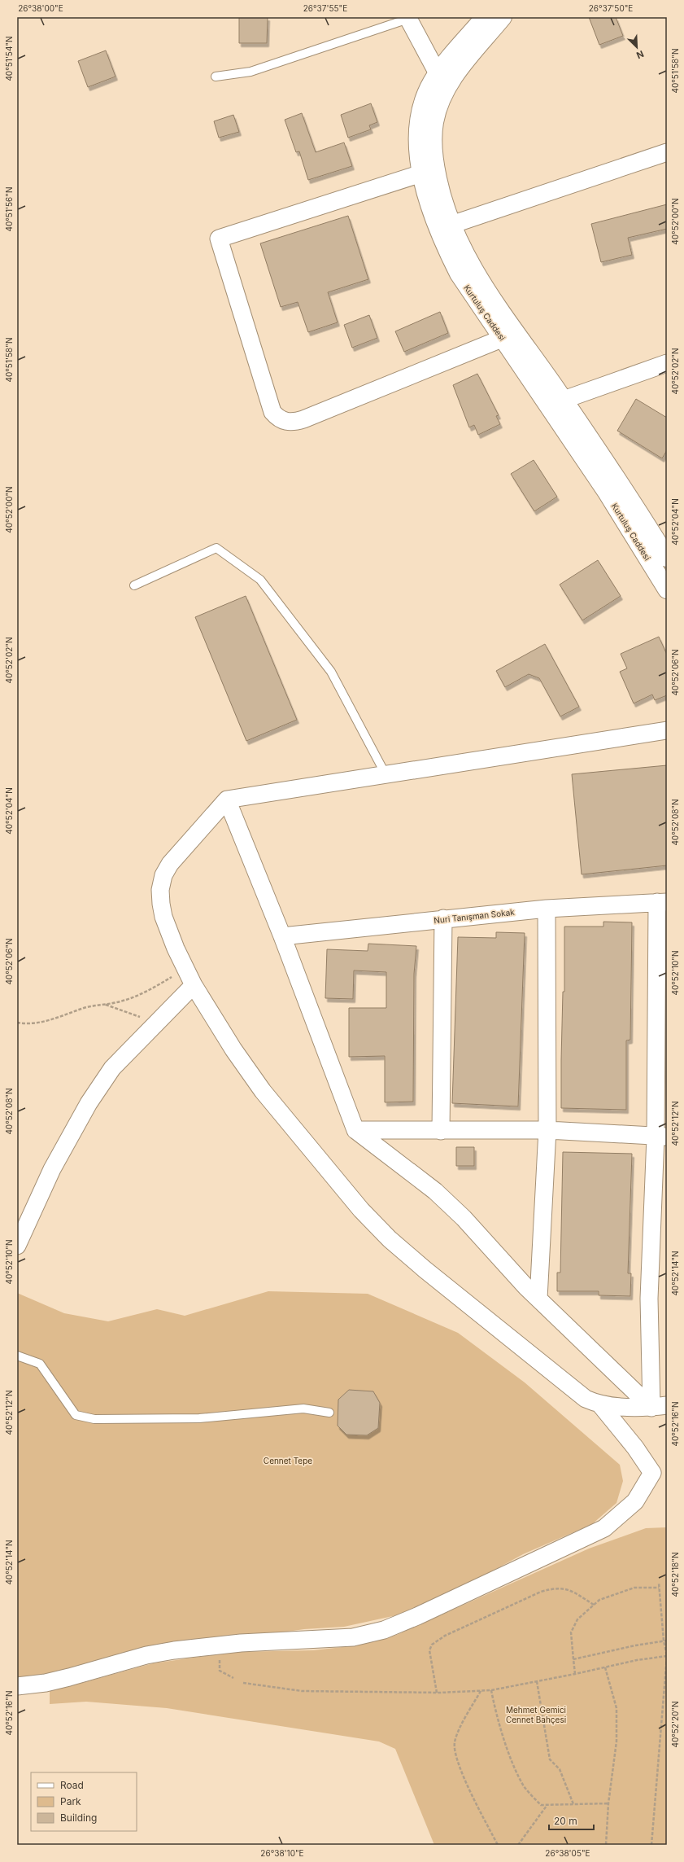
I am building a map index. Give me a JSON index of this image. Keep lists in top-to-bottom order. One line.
{"streets":{"main road":["Kurtuluş Caddesi"],"street":["Nuri Tanışman Sokak"]},"parks":["Cennet Tepe","Mehmet Gemici Cennet Bahçesi"],"legend":["Road","Park","Building"],"scale_bar":"20 m","north":"bottom right","coordinates":["26°38'00\"E","26°37'55\"E","26°37'50\"E","40°51'54\"N","40°51'58\"N","40°51'56\"N","40°52'00\"N","40°52'02\"N","40°52'04\"N","40°52'06\"N","40°52'08\"N","40°52'10\"N","40°52'12\"N","40°52'14\"N","40°52'16\"N","40°52'18\"N","40°52'20\"N","26°38'10\"E","26°38'05\"E"]}
